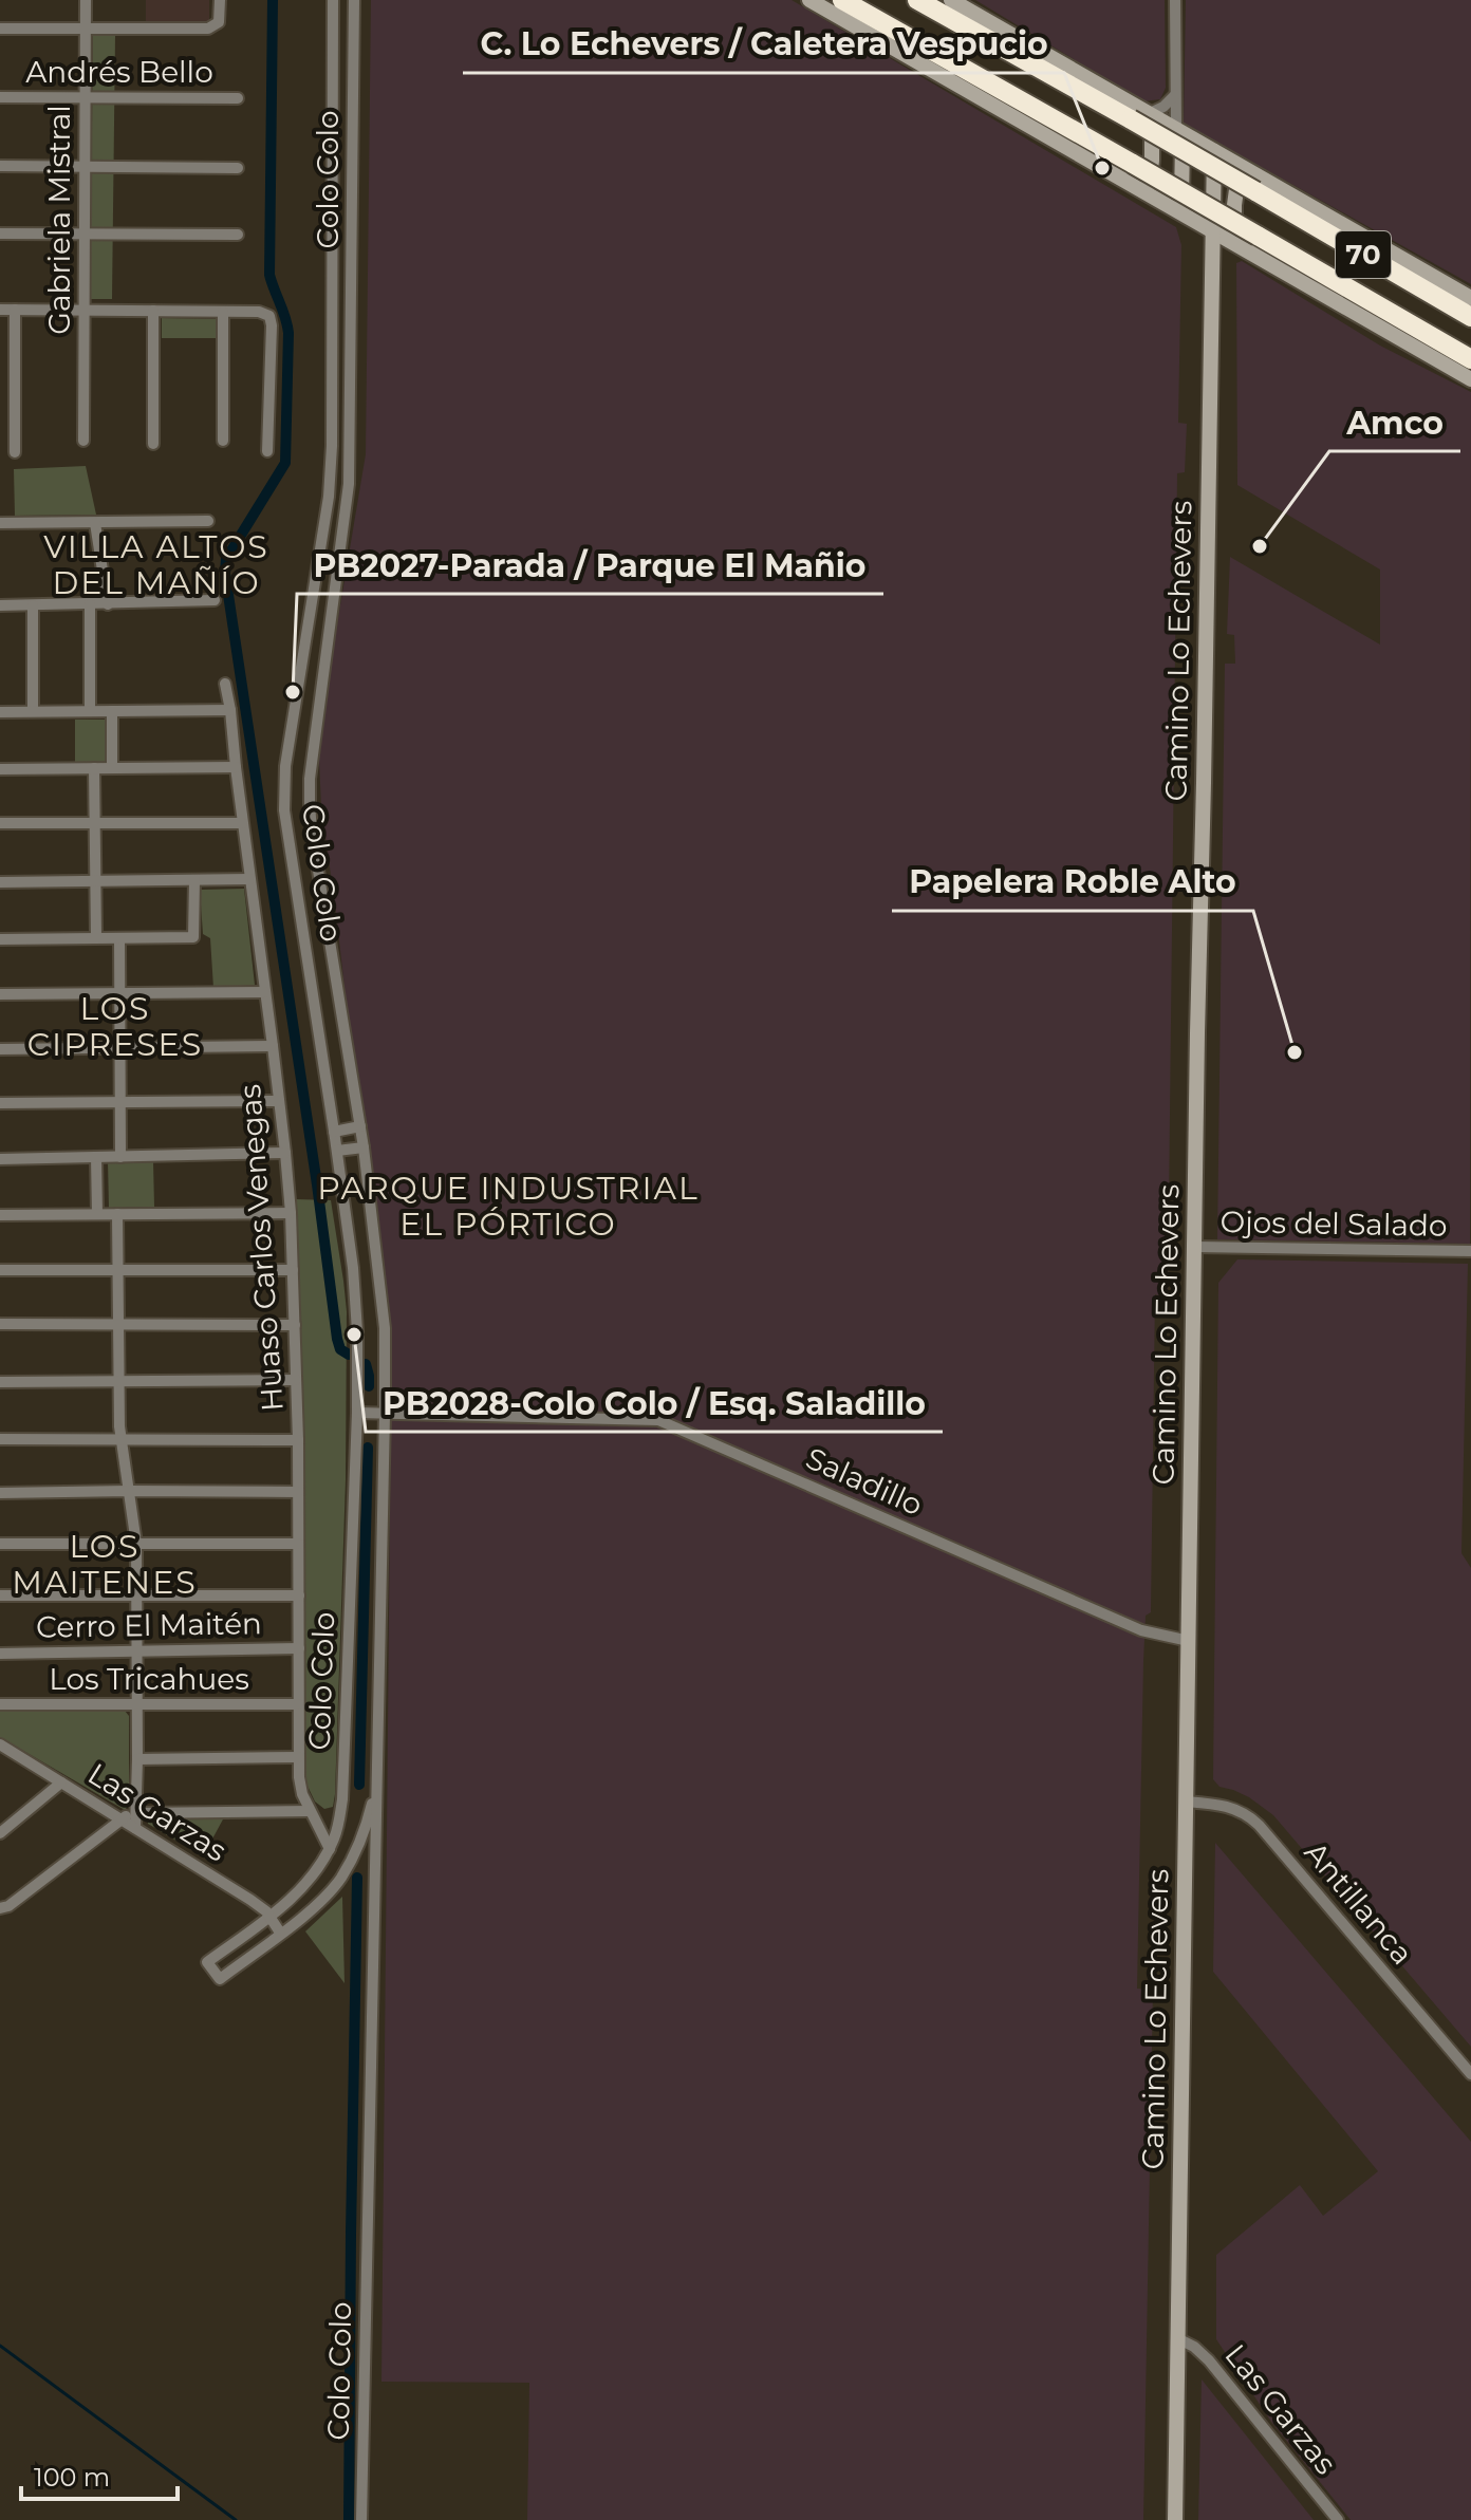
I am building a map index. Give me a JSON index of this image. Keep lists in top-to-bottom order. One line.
{"streets":{"highway":["70"],"main road":["Camino Lo Echevers"],"street":["Andrés Bello","Colo Colo","Gabriela Mistral","Ojos del Salado","Huaso Carlos Venegas","Saladillo","Cerro El Maitén","Los Tricahues","Las Garzas","Antillanca"]},"crossings":[["Andrés Bello","Gabriela Mistral"],["Colo Colo","Huaso Carlos Venegas"],["Colo Colo","Saladillo"],["Colo Colo","Las Garzas"],["Camino Lo Echevers","Ojos del Salado"],["Camino Lo Echevers","Saladillo"],["Camino Lo Echevers","Las Garzas"],["Camino Lo Echevers","Antillanca"],["Huaso Carlos Venegas","Cerro El Maitén"],["Huaso Carlos Venegas","Los Tricahues"]],"districts":["VILLA ALTOS DEL MAÑÍO","LOS CIPRESES","PARQUE INDUSTRIAL EL PÓRTICO","LOS MAITENES"],"places":["C. Lo Echevers / Caletera Vespucio","Amco","PB2027-Parada / Parque El Mañio","Papelera Roble Alto","PB2028-Colo Colo / Esq. Saladillo"],"scale_bar":"100 m"}
